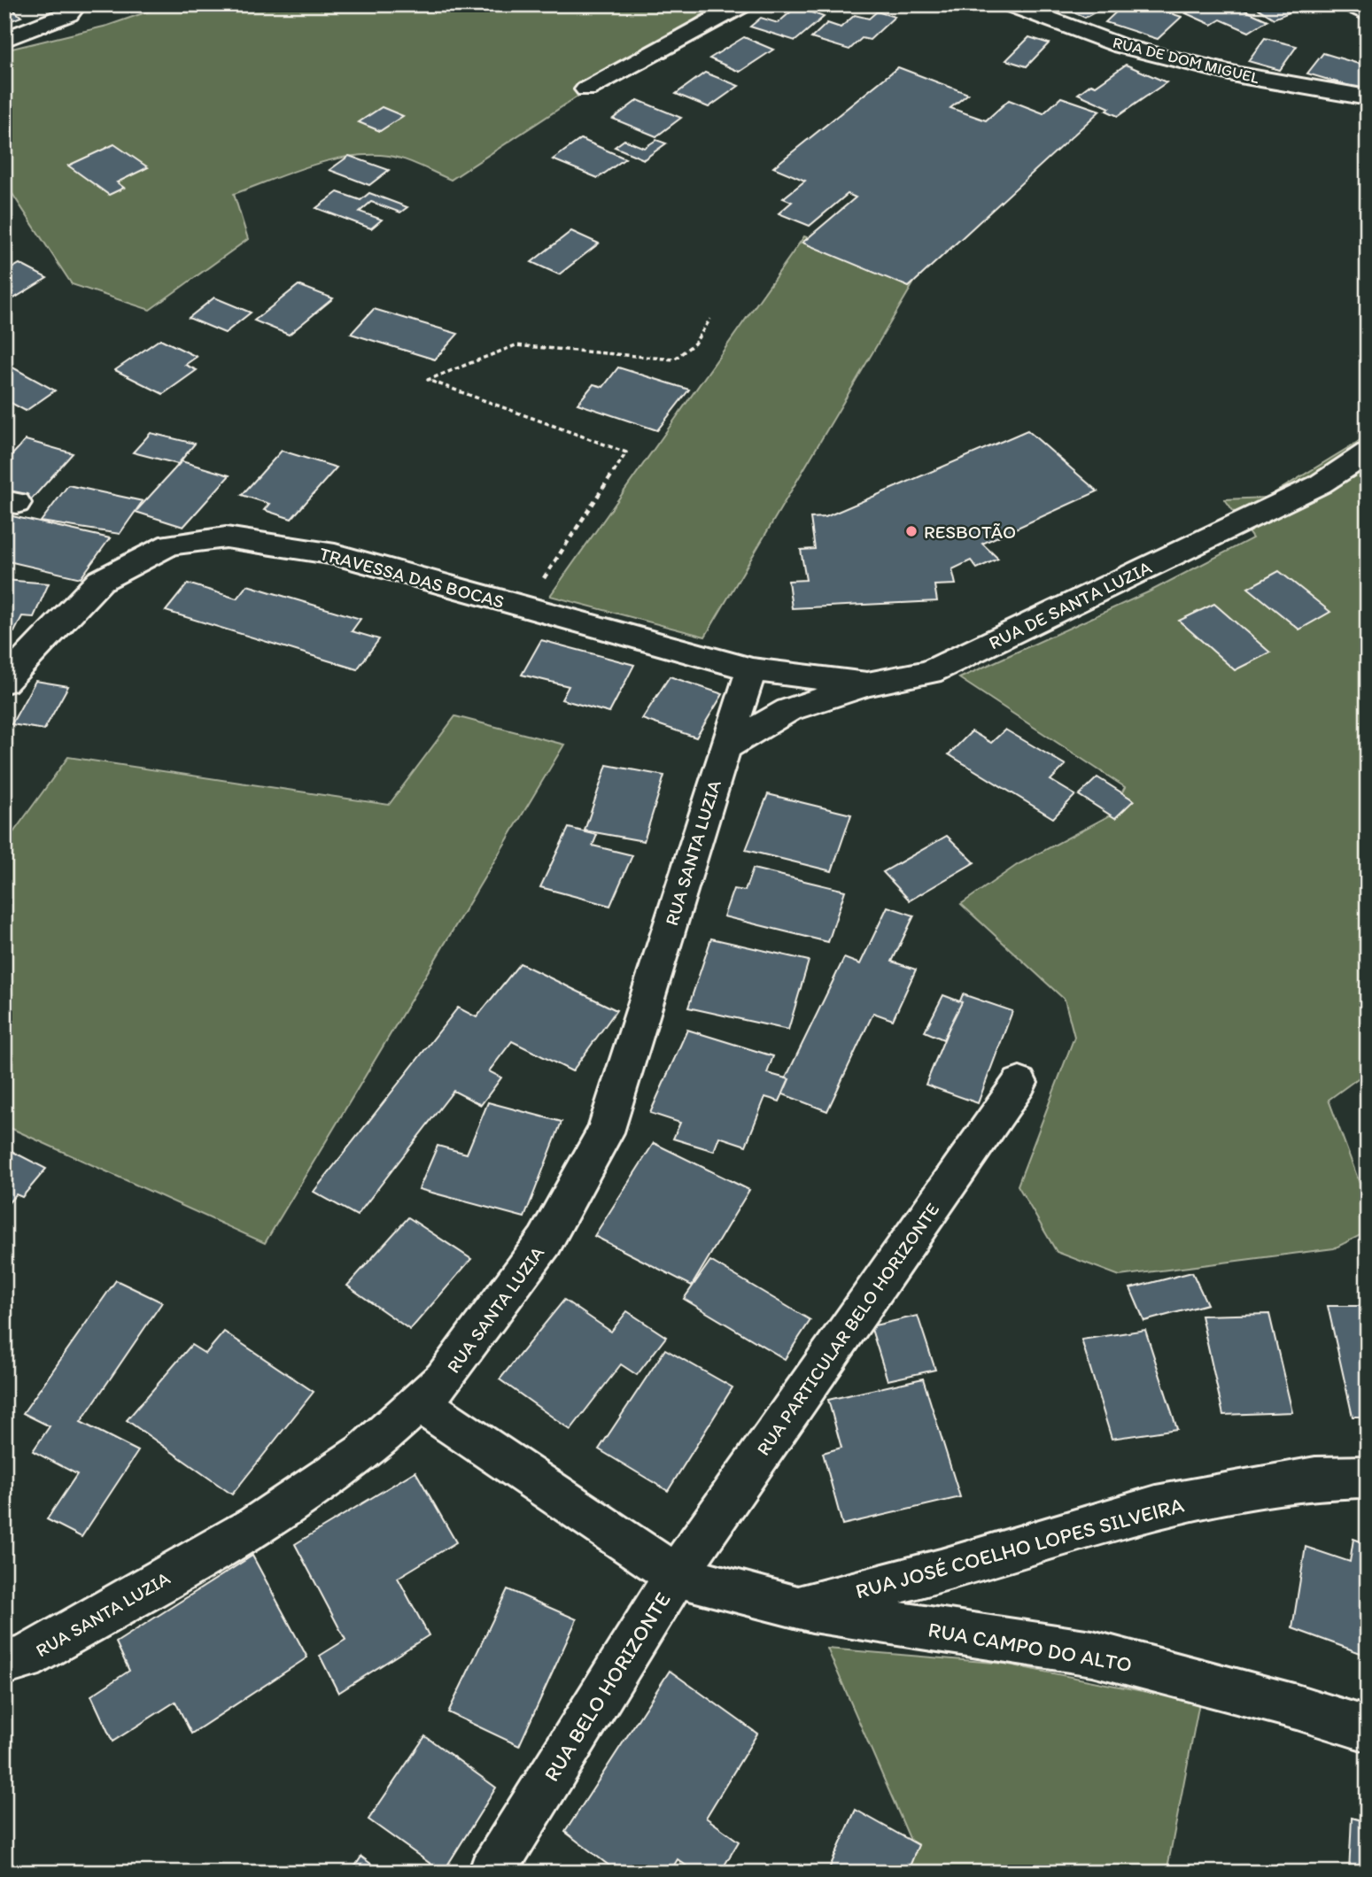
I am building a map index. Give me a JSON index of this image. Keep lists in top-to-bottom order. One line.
{"streets":{"street":["RUA DE DOM MIGUEL","TRAVESSA DAS BOCAS","RUA DE SANTA LUZIA","RUA SANTA LUZIA","RUA PARTICULAR BELO HORIZONTE","RUA JOSÉ COELHO LOPES SILVEIRA","RUA CAMPO DO ALTO","RUA BELO HORIZONTE"]},"crossings":[["TRAVESSA DAS BOCAS","RUA DE SANTA LUZIA"],["TRAVESSA DAS BOCAS","RUA SANTA LUZIA"],["RUA DE SANTA LUZIA","RUA SANTA LUZIA"],["RUA SANTA LUZIA","RUA BELO HORIZONTE"],["RUA PARTICULAR BELO HORIZONTE","RUA JOSÉ COELHO LOPES SILVEIRA"],["RUA PARTICULAR BELO HORIZONTE","RUA BELO HORIZONTE"],["RUA JOSÉ COELHO LOPES SILVEIRA","RUA CAMPO DO ALTO"],["RUA JOSÉ COELHO LOPES SILVEIRA","RUA BELO HORIZONTE"]],"places":["RESBOTÃO"]}
